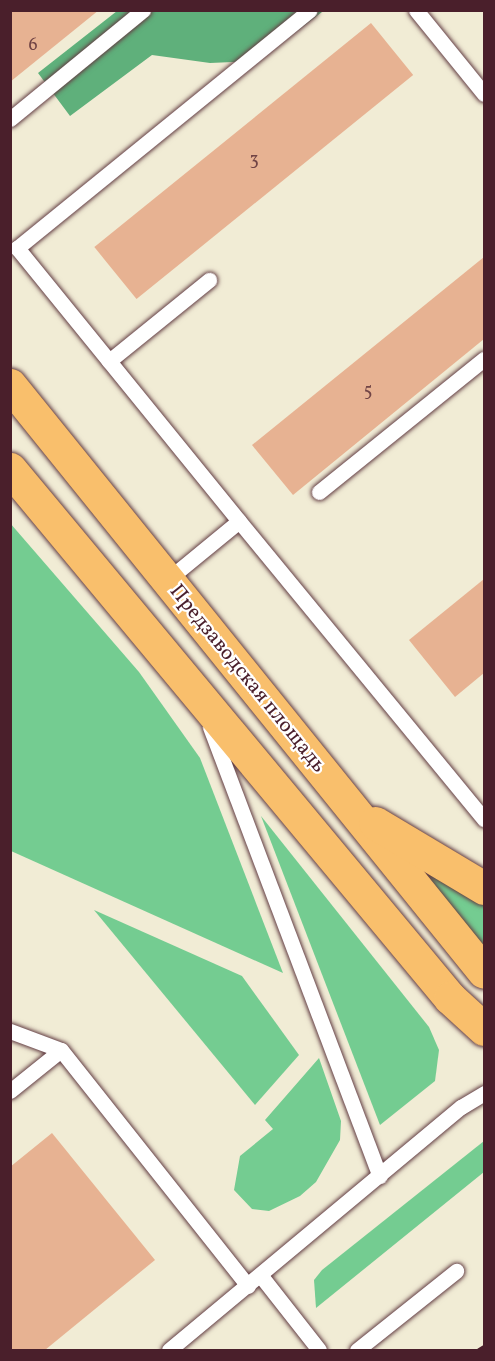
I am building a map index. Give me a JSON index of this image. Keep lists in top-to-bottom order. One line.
{"streets":{"main road":["Предзаводская площадь"]},"house_numbers":["6","3","5"]}
